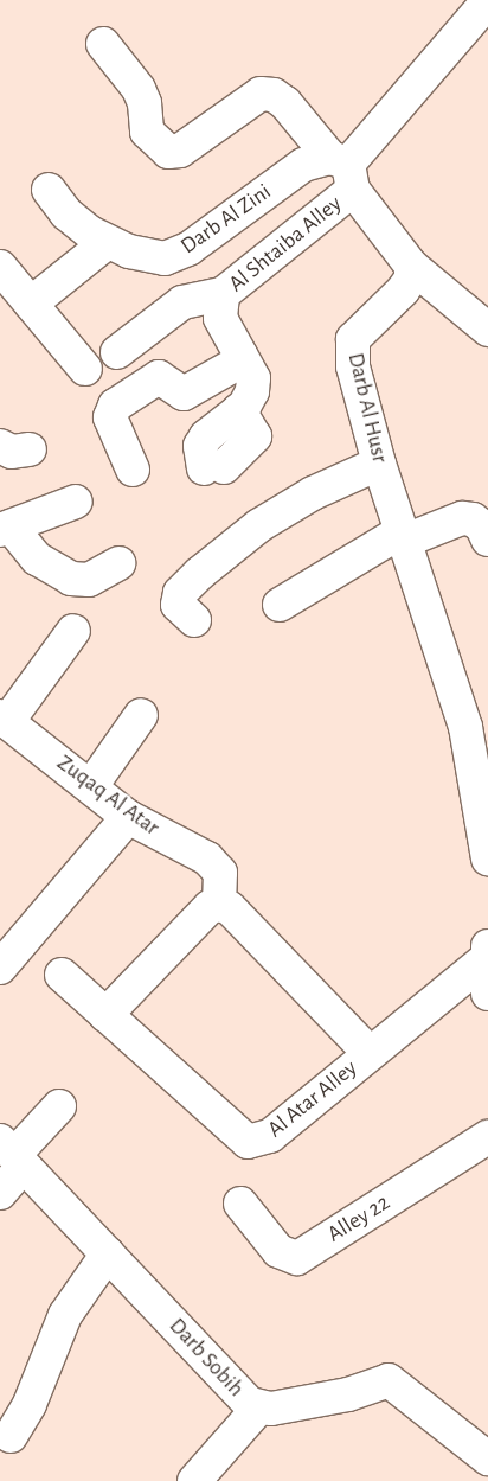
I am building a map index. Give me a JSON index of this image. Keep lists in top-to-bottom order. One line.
{"streets":{"street":["Darb Al Zini","Al Shtaiba Alley","Darb Al Husr","Zuqaq Al Atar","Al Atar Alley","Alley 22","Darb Sobih"]},"crossings":[["Darb Al Zini","Al Shtaiba Alley"]]}
